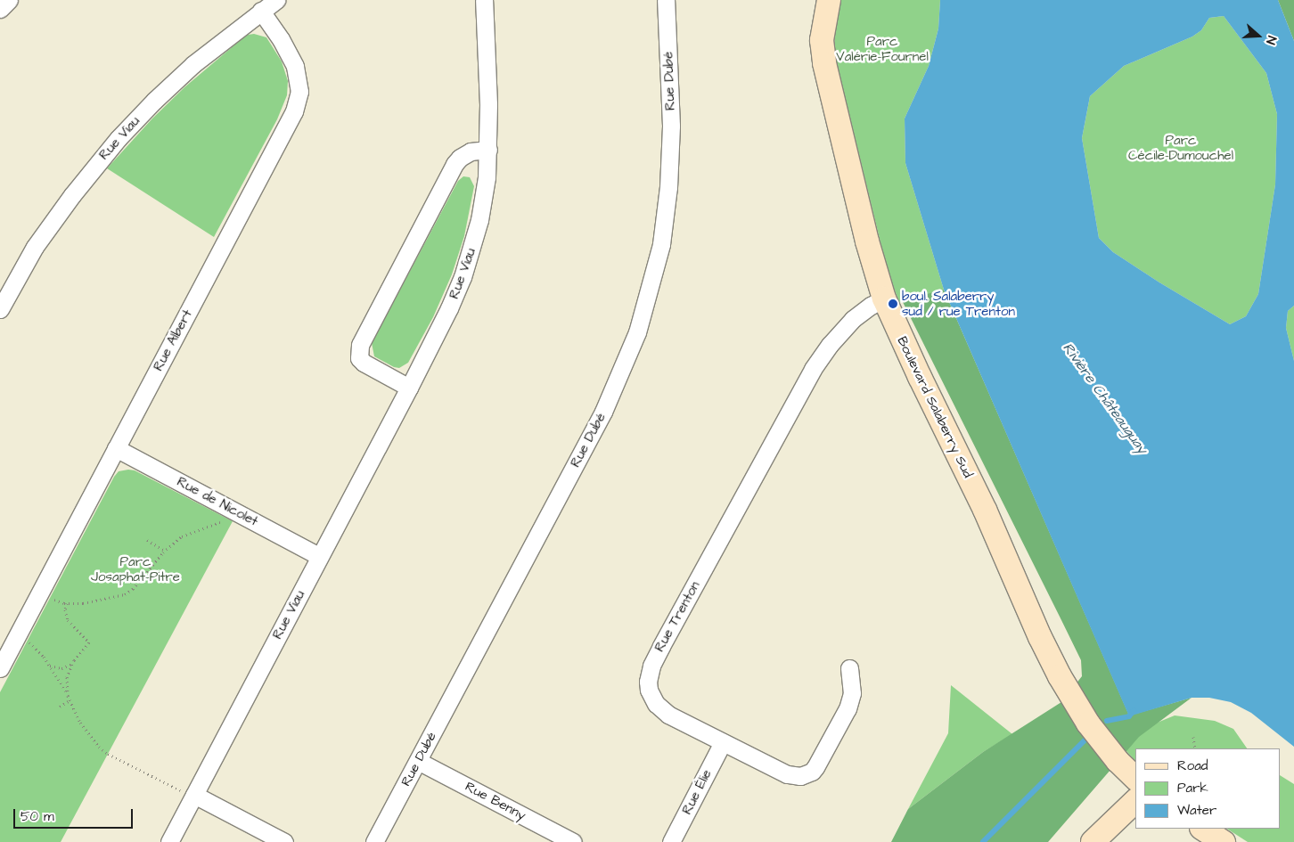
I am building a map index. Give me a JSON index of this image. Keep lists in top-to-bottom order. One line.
{"streets":{"street":["Rue Dubé","Rue Viau","Rue Albert","Boulevard Salaberry Sud","Rue de Nicolet","Rue Trenton","Rue Élie","Rue Benny"]},"crossings":[["Rue Dubé","Rue Benny"],["Rue Viau","Rue Albert"],["Rue Viau","Rue de Nicolet"],["Rue Albert","Rue de Nicolet"],["Boulevard Salaberry Sud","Rue Trenton"],["Rue Trenton","Rue Élie"]],"water":["Rivière Châteauguay"],"parks":["Parc Valérie-Fournel","Parc Cécile-Dumouchel","Parc Josaphat-Pitre"],"places":["boul. Salaberry sud / rue Trenton"],"legend":["Road","Park","Water"],"scale_bar":"50 m","north":"right"}
